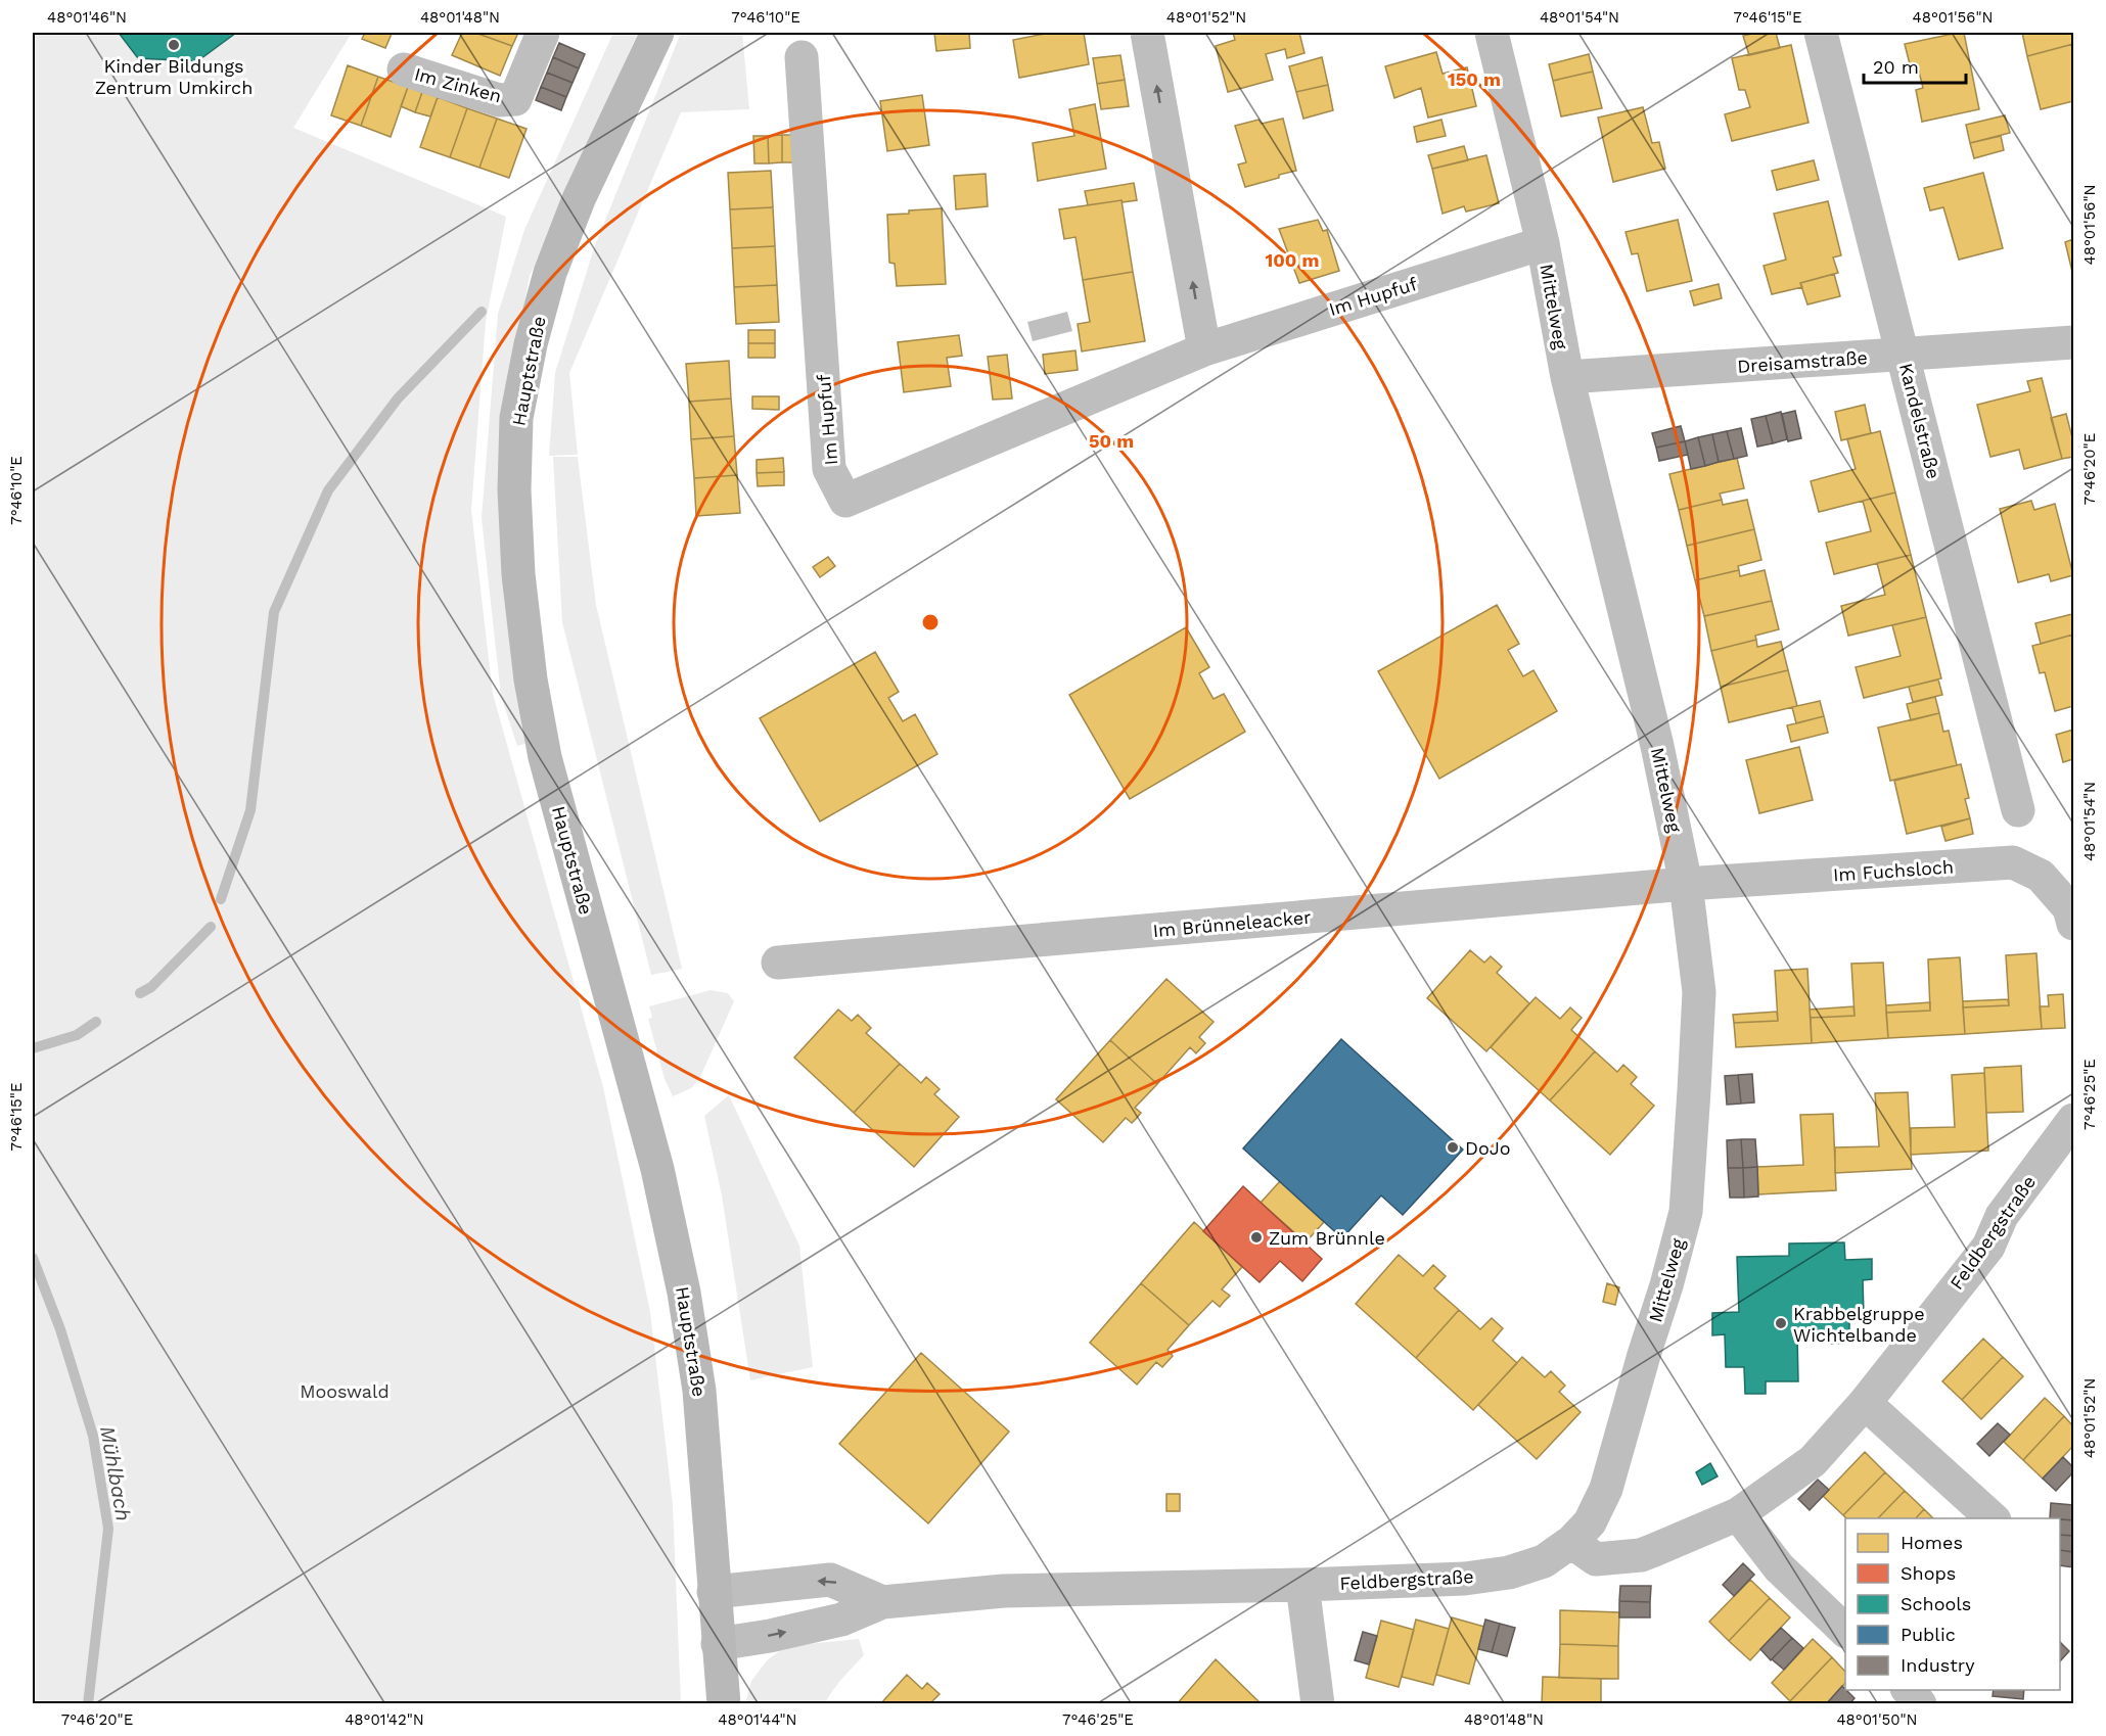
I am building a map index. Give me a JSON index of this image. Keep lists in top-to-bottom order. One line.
{"streets":{"street":["Im Zinken","Im Hupfuf","Mittelweg","Dreisamstraße","Hauptstraße","Kandelstraße","Im Fuchsloch","Im Brünneleacker","Feldbergstraße"]},"crossings":[["Im Hupfuf","Mittelweg"],["Mittelweg","Dreisamstraße"],["Mittelweg","Im Fuchsloch"],["Mittelweg","Im Brünneleacker"],["Mittelweg","Feldbergstraße"],["Dreisamstraße","Kandelstraße"],["Hauptstraße","Feldbergstraße"],["Im Fuchsloch","Im Brünneleacker"]],"water":["Mühlbach"],"parks":["Mooswald"],"places":["Kinder Bildungs Zentrum Umkirch","DoJo","Zum Brünnle","Krabbelgruppe Wichtelbande"],"legend":["Homes","Shops","Schools","Public","Industry"],"scale_bar":"20 m","coordinates":["48°01'46\"N","48°01'48\"N","7°46'10\"E","48°01'52\"N","48°01'54\"N","7°46'15\"E","48°01'56\"N","7°46'20\"E","7°46'25\"E","48°01'42\"N","48°01'44\"N","48°01'50\"N"],"rings":["150 m","100 m","50 m"]}
